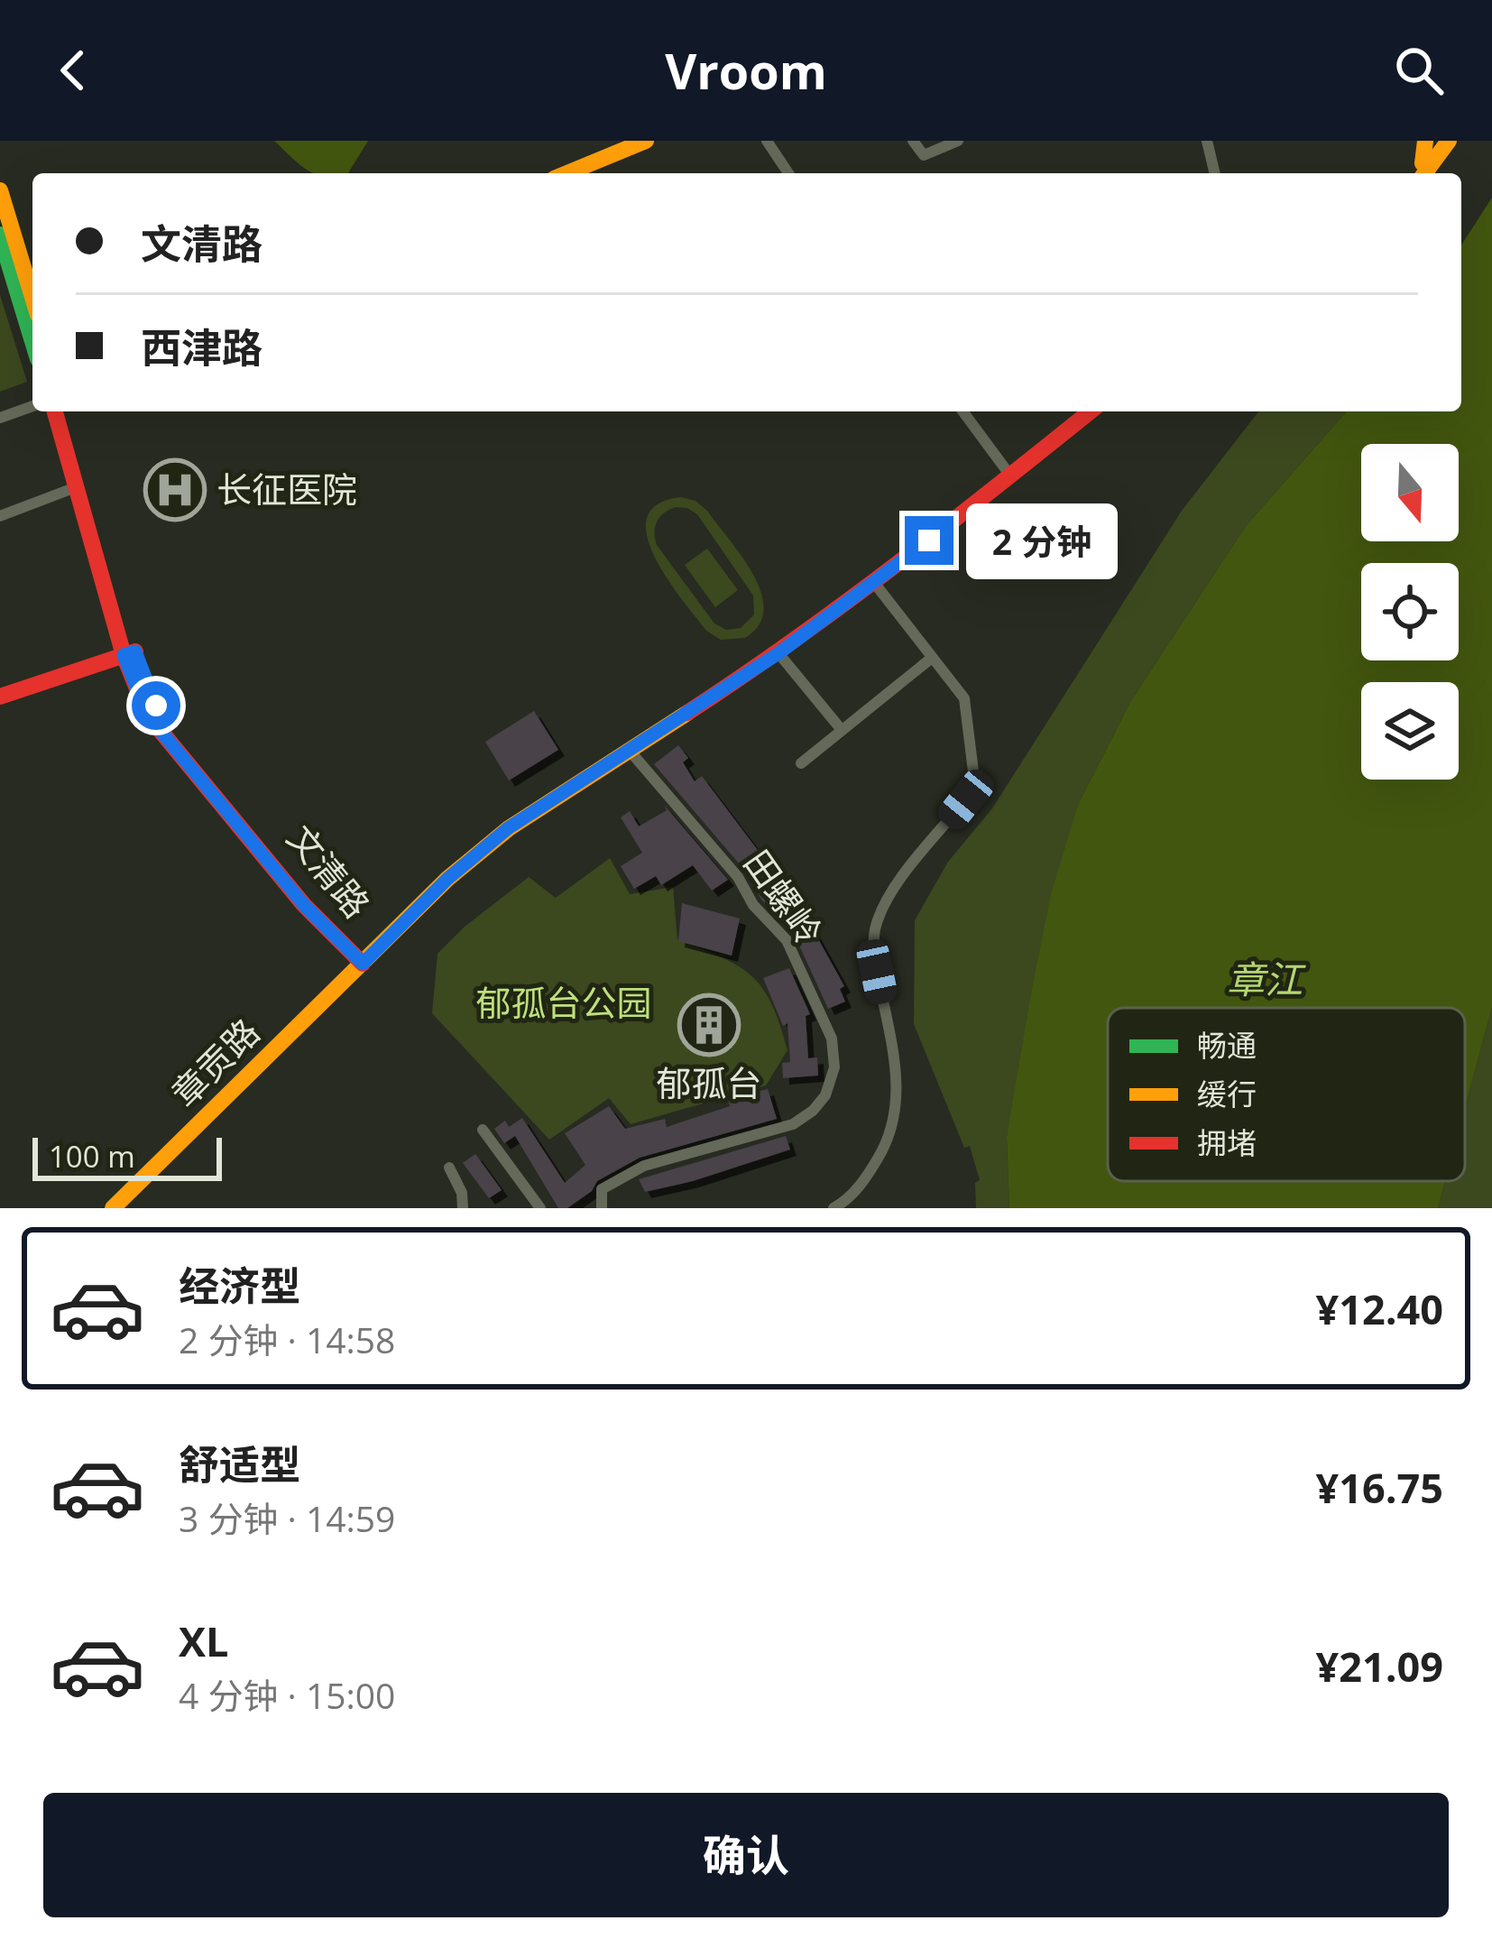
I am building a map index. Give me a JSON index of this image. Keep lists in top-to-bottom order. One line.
{"streets":{"main road":["文清路","章贡路"],"street":["田螺岭"]},"crossings":[["文清路","章贡路"],["田螺岭","章贡路"]],"water":["章江"],"parks":["郁孤台公园"],"places":{"hospital":["长征医院"],"building":["郁孤台"]},"legend":["畅通","缓行","拥堵"],"scale_bar":"100 m","north":"bottom","page":{"header":"Vroom","banner":["文清路","西津路"],"bubble":"2 分钟","scale":"100 m","list":[{"name":"经济型","note":"2 分钟 · 14:58","value":"¥12.40"},{"name":"舒适型","note":"3 分钟 · 14:59","value":"¥16.75"},{"name":"XL","note":"4 分钟 · 15:00","value":"¥21.09"}],"buttons":"确认"}}
